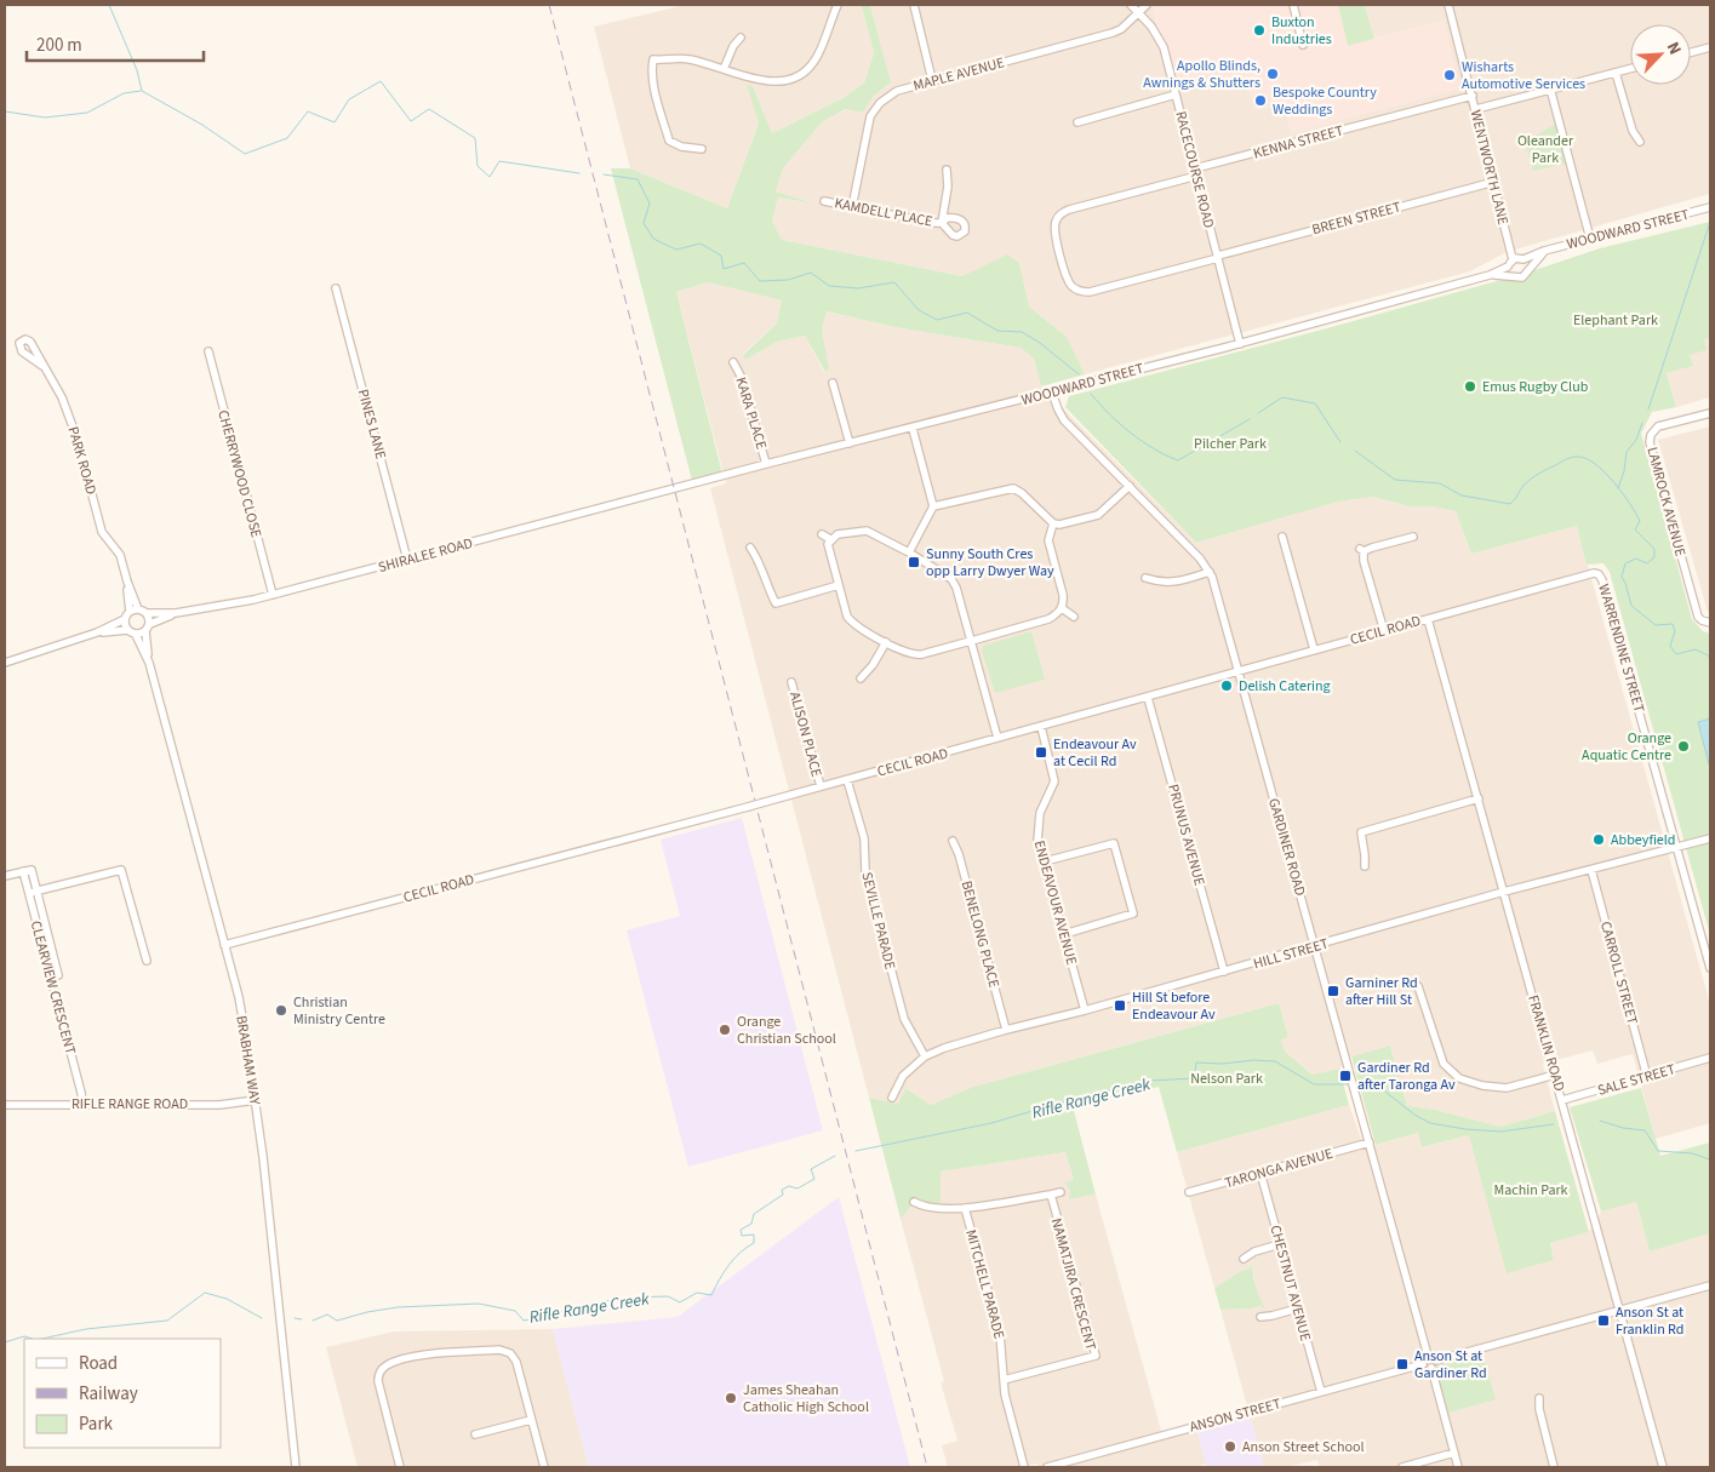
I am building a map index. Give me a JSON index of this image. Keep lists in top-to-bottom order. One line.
{"streets":{"street":["MAPLE AVENUE","KENNA STREET","WENTWORTH LANE","RACECOURSE ROAD","KAMDELL PLACE","BREEN STREET","WOODWARD STREET","KARA PLACE","PINES LANE","PARK ROAD","CHERRYWOOD CLOSE","LAMROCK AVENUE","SHIRALEE ROAD","CECIL ROAD","WARRENDINE STREET","ALISON PLACE","PRUNUS AVENUE","GARDINER ROAD","ENDEAVOUR AVENUE","SEVILLE PARADE","BENELONG PLACE","HILL STREET","CARROLL STREET","CLEARVIEW CRESCENT","FRANKLIN ROAD","BRABHAM WAY","SALE STREET","RIFLE RANGE ROAD","TARONGA AVENUE","CHESTNUT AVENUE","MITCHELL PARADE","NAMATJIRA CRESCENT","ANSON STREET"]},"crossings":[["MAPLE AVENUE","RACECOURSE ROAD"],["MAPLE AVENUE","KAMDELL PLACE"],["KENNA STREET","WENTWORTH LANE"],["KENNA STREET","RACECOURSE ROAD"],["KENNA STREET","BREEN STREET"],["WENTWORTH LANE","BREEN STREET"],["WENTWORTH LANE","WOODWARD STREET"],["RACECOURSE ROAD","BREEN STREET"],["RACECOURSE ROAD","WOODWARD STREET"],["WOODWARD STREET","KARA PLACE"],["WOODWARD STREET","SHIRALEE ROAD"],["WOODWARD STREET","GARDINER ROAD"],["PINES LANE","SHIRALEE ROAD"],["CHERRYWOOD CLOSE","SHIRALEE ROAD"],["SHIRALEE ROAD","BRABHAM WAY"],["CECIL ROAD","WARRENDINE STREET"],["CECIL ROAD","ALISON PLACE"],["CECIL ROAD","PRUNUS AVENUE"],["CECIL ROAD","GARDINER ROAD"],["CECIL ROAD","ENDEAVOUR AVENUE"],["CECIL ROAD","SEVILLE PARADE"],["CECIL ROAD","FRANKLIN ROAD"],["CECIL ROAD","BRABHAM WAY"],["WARRENDINE STREET","HILL STREET"],["PRUNUS AVENUE","HILL STREET"],["GARDINER ROAD","HILL STREET"],["GARDINER ROAD","TARONGA AVENUE"],["GARDINER ROAD","ANSON STREET"],["ENDEAVOUR AVENUE","HILL STREET"],["SEVILLE PARADE","HILL STREET"],["BENELONG PLACE","HILL STREET"],["HILL STREET","CARROLL STREET"],["HILL STREET","FRANKLIN ROAD"],["CARROLL STREET","SALE STREET"],["CLEARVIEW CRESCENT","RIFLE RANGE ROAD"],["FRANKLIN ROAD","SALE STREET"],["BRABHAM WAY","RIFLE RANGE ROAD"],["TARONGA AVENUE","CHESTNUT AVENUE"],["CHESTNUT AVENUE","ANSON STREET"],["MITCHELL PARADE","NAMATJIRA CRESCENT"]],"water":["Rifle Range Creek"],"parks":["Oleander Park","Elephant Park","Pilcher Park","Nelson Park","Machin Park"],"places":{"other":["Buxton Industries","Apollo Blinds, Awnings & Shutters","Wisharts Automotive Services","Bespoke Country Weddings","Emus Rugby Club","Delish Catering","Orange Aquatic Centre","Abbeyfield","Christian Ministry Centre","Orange Christian School","James Sheahan Catholic High School","Anson Street School"],"transit":["Sunny South Cres opp Larry Dwyer Way","Endeavour Av at Cecil Rd","Garniner Rd after Hill St","Hill St before Endeavour Av","Gardiner Rd after Taronga Av","Anson St at Franklin Rd","Anson St at Gardiner Rd"]},"legend":["Road","Railway","Park"],"scale_bar":"200 m","north":"top right"}
